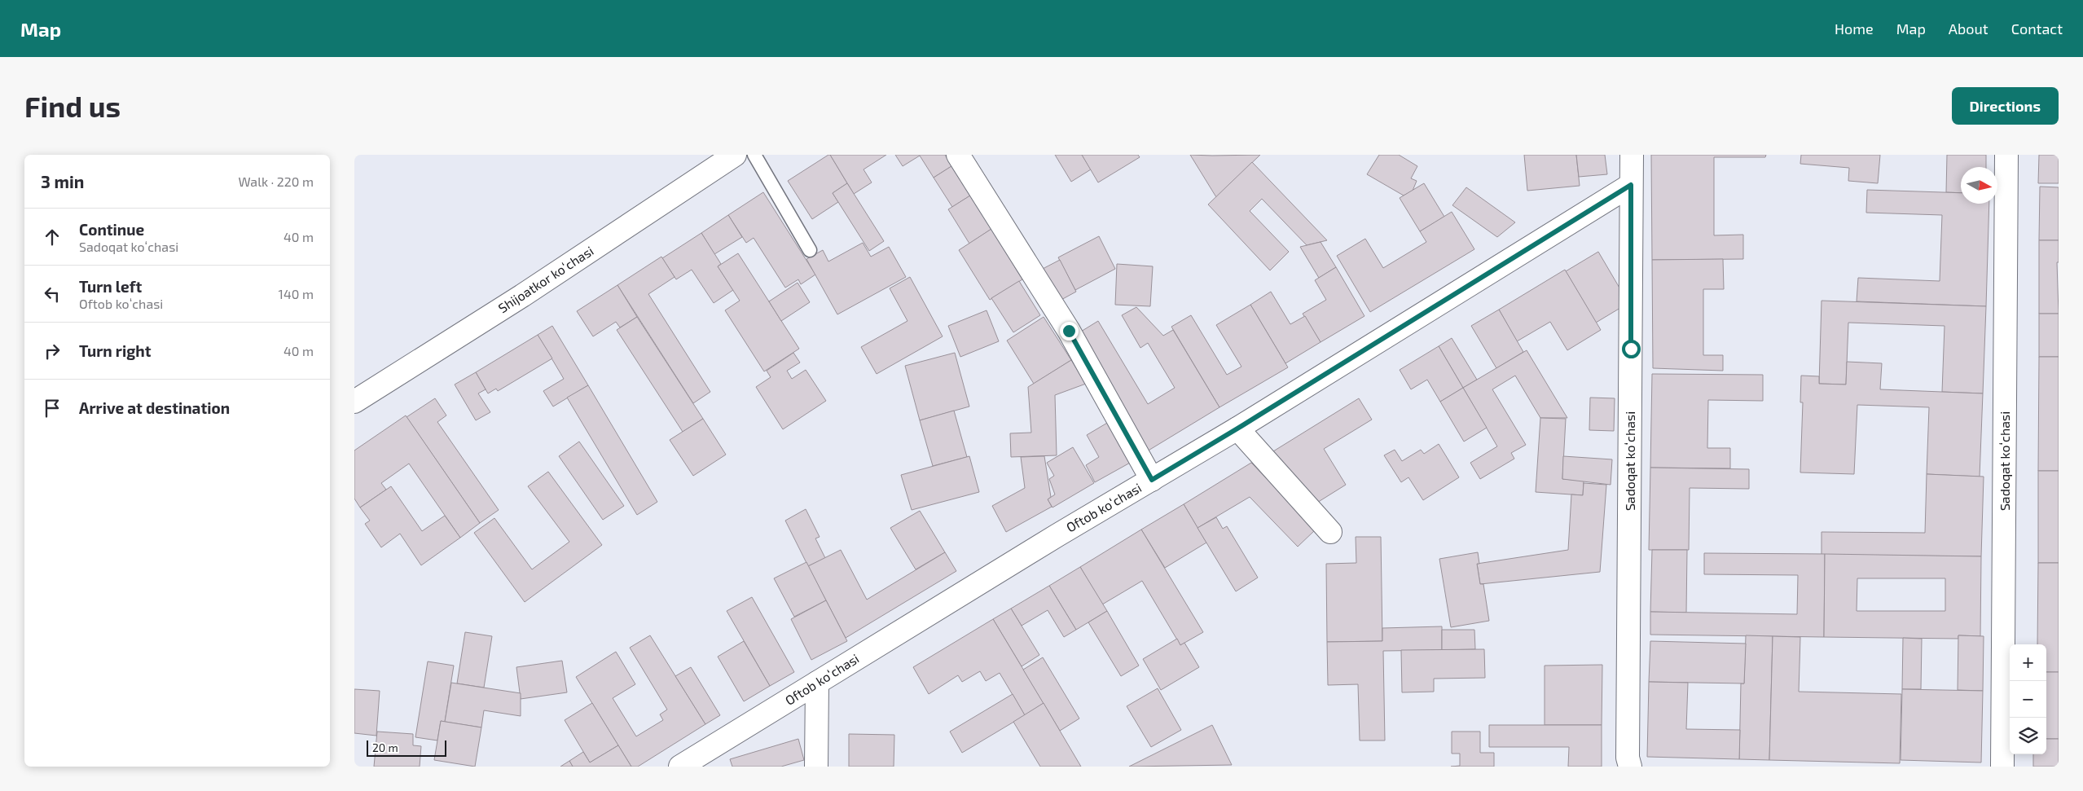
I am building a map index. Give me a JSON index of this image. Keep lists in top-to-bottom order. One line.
{"streets":{"street":["Shijoatkor koʻchasi","Sadoqat koʻchasi","Oftob koʻchasi"]},"crossings":[["Sadoqat koʻchasi","Oftob koʻchasi"]],"scale_bar":"20 m","north":"right","page":{"header":"Map","nav":["Home","Map","About","Contact"],"buttons":"Directions","title":"Find us","heading":["3 min","Walk · 220 m"],"list":[["Continue","Sadoqat koʻchasi","40 m"],["Turn left","Oftob koʻchasi","140 m"],["Turn right","40 m"],"Arrive at destination"],"map_buttons":["+","−"],"scale":"20 m"}}
